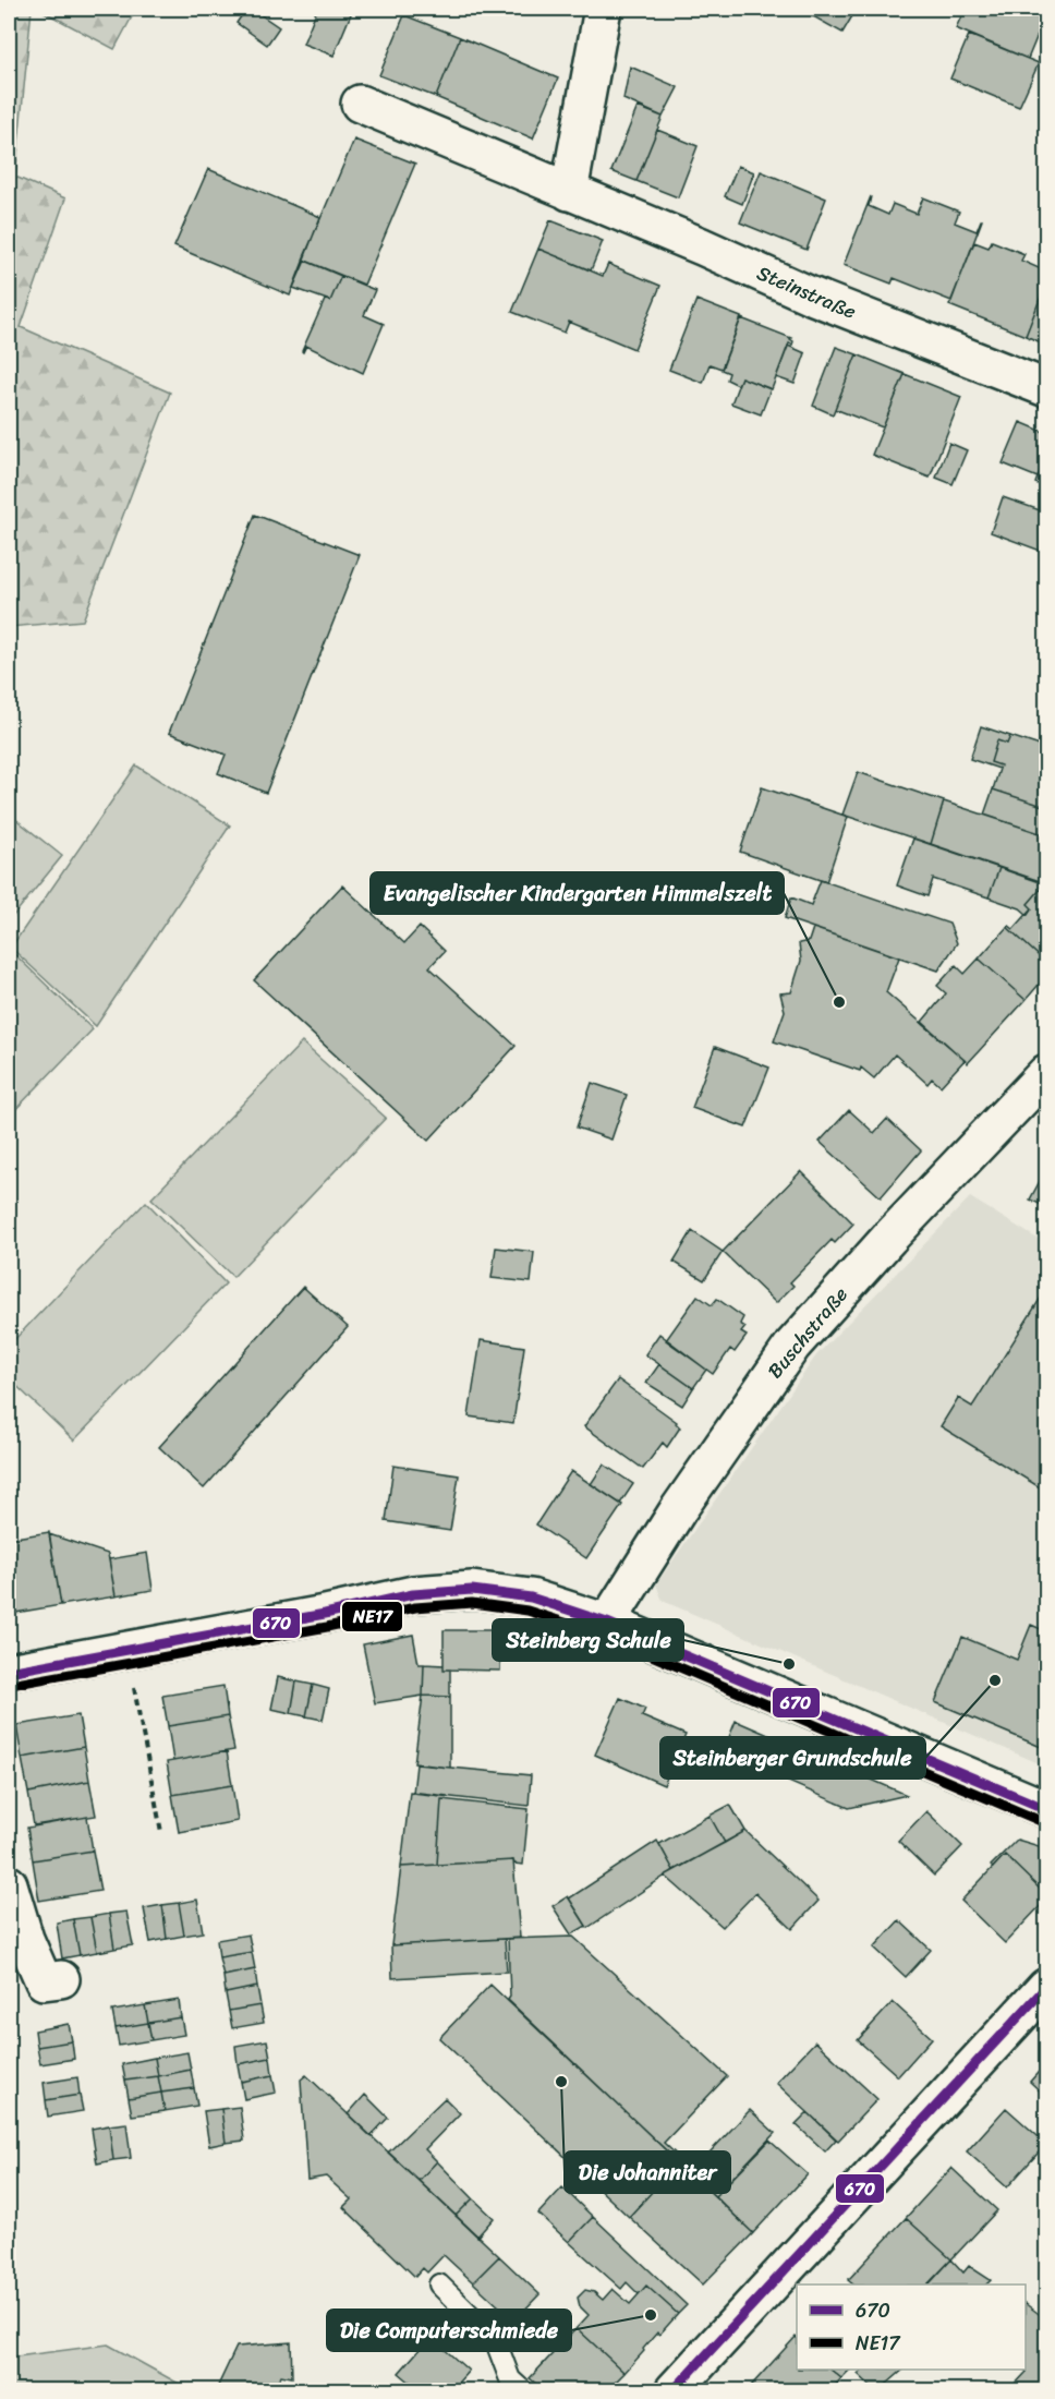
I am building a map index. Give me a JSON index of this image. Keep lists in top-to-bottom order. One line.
{"streets":{"street":["Steinstraße","Buschstraße"]},"places":["Evangelischer Kindergarten Himmelszelt","Steinberg Schule","Steinberger Grundschule","Die Johanniter","Die Computerschmiede"],"lines":["transit line 670","transit line NE17"],"legend":["670","NE17"]}
